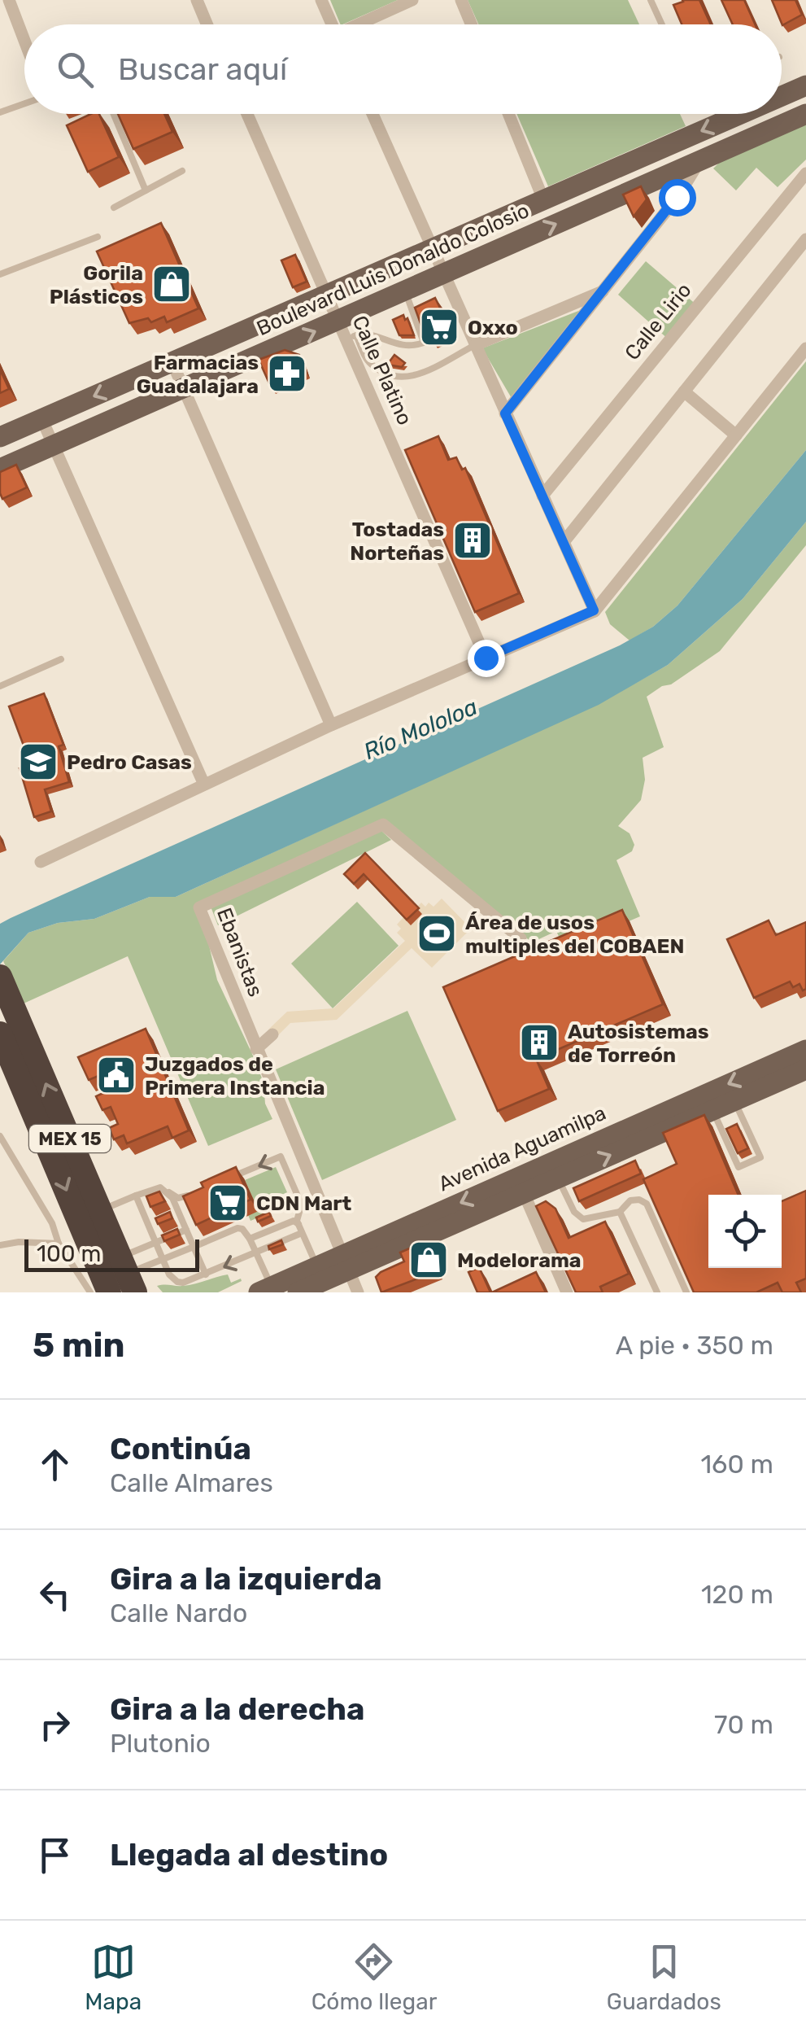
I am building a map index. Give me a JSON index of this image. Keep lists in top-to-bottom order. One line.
{"streets":{"highway":["MEX 15"],"main road":["Boulevard Luis Donaldo Colosio","Avenida Aguamilpa"],"street":["Calle Lirio","Calle Platino","Ebanistas"]},"crossings":[["Boulevard Luis Donaldo Colosio","Calle Platino"],["Ebanistas","Avenida Aguamilpa"]],"water":["Río Mololoa"],"places":{"shop":["Gorila Plásticos","Modelorama"],"supermarket":["Oxxo","CDN Mart"],"pharmacy":["Farmacias Guadalajara"],"building":["Tostadas Norteñas","Autosistemas de Torreón"],"school or university":["Pedro Casas"],"sports":["Área de usos multiples del COBAEN"],"public building":["Juzgados de Primera Instancia"]},"scale_bar":"100 m","page":{"search":"Buscar aquí","scale":"100 m","heading":["5 min","A pie · 350 m"],"list":[["Continúa","Calle Almares","160 m"],["Gira a la izquierda","Calle Nardo","120 m"],["Gira a la derecha","Plutonio","70 m"],"Llegada al destino"],"nav":["Mapa","Cómo llegar","Guardados"]}}
